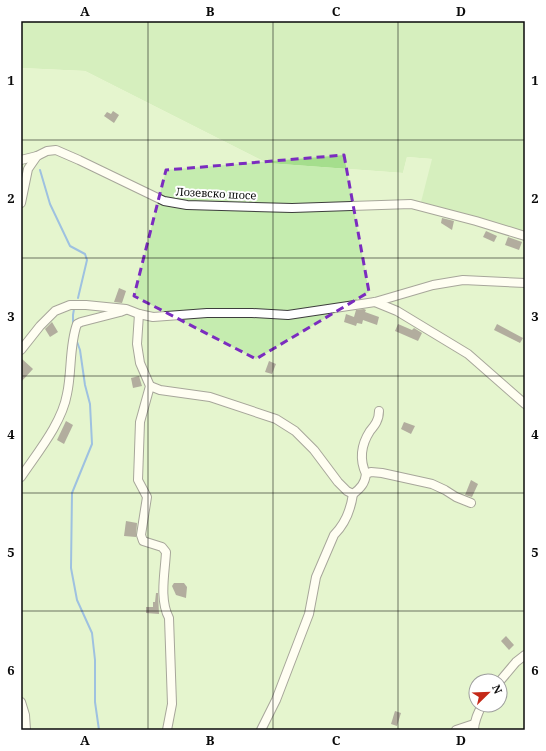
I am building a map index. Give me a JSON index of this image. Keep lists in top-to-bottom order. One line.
{"streets":{"street":["Лозевско шосе"]},"north":"top right","grid":{"columns":["A","B","C","D"],"rows":["1","2","3","4","5","6"]}}
